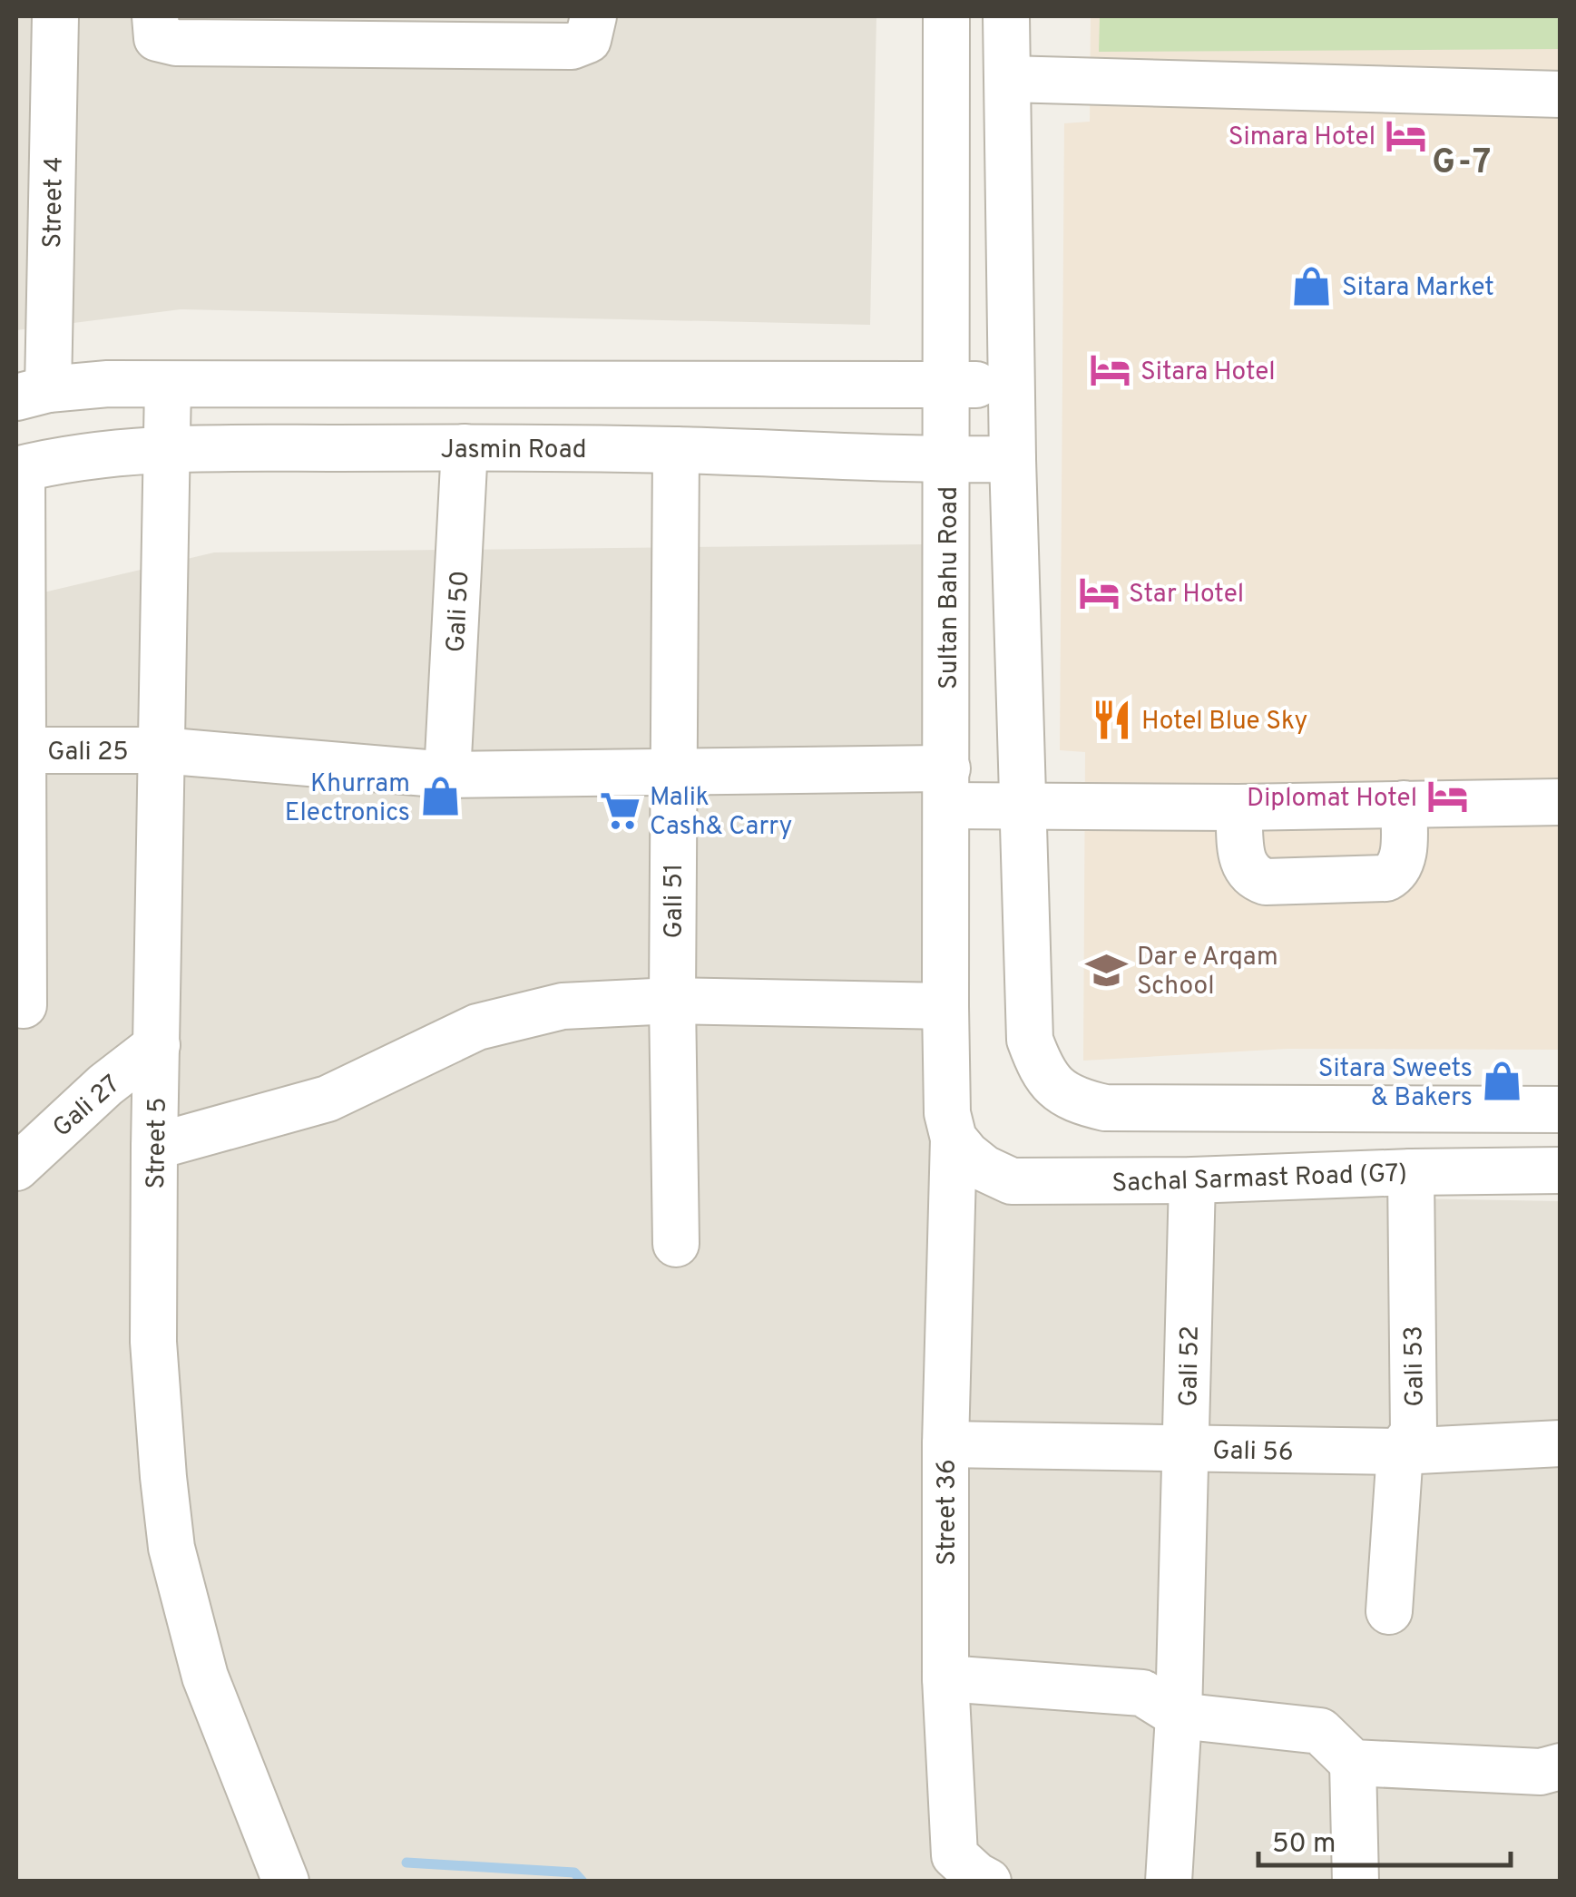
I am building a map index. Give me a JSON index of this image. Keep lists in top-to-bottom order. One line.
{"streets":{"street":["Street 4","Jasmin Road","Sultan Bahu Road","Gali 50","Gali 25","Gali 51","Gali 27","Street 5","Sachal Sarmast Road (G7)","Gali 52","Gali 53","Gali 56","Street 36"]},"crossings":[["Jasmin Road","Sultan Bahu Road"],["Jasmin Road","Gali 50"],["Jasmin Road","Gali 51"],["Jasmin Road","Street 5"],["Sultan Bahu Road","Gali 25"],["Sultan Bahu Road","Sachal Sarmast Road (G7)"],["Sultan Bahu Road","Street 36"],["Gali 50","Gali 25"],["Gali 25","Gali 51"],["Gali 25","Street 5"],["Gali 27","Street 5"],["Sachal Sarmast Road (G7)","Gali 52"],["Sachal Sarmast Road (G7)","Gali 53"],["Sachal Sarmast Road (G7)","Street 36"],["Gali 52","Gali 56"],["Gali 53","Gali 56"],["Gali 56","Street 36"]],"districts":["G-7"],"places":{"hotel":["Simara Hotel","Sitara Hotel","Star Hotel","Diplomat Hotel"],"shop":["Sitara Market","Khurram Electronics","Sitara Sweets & Bakers"],"restaurant":["Hotel Blue Sky"],"supermarket":["Malik Cash& Carry"],"school or university":["Dar e Arqam School"]},"scale_bar":"50 m"}
